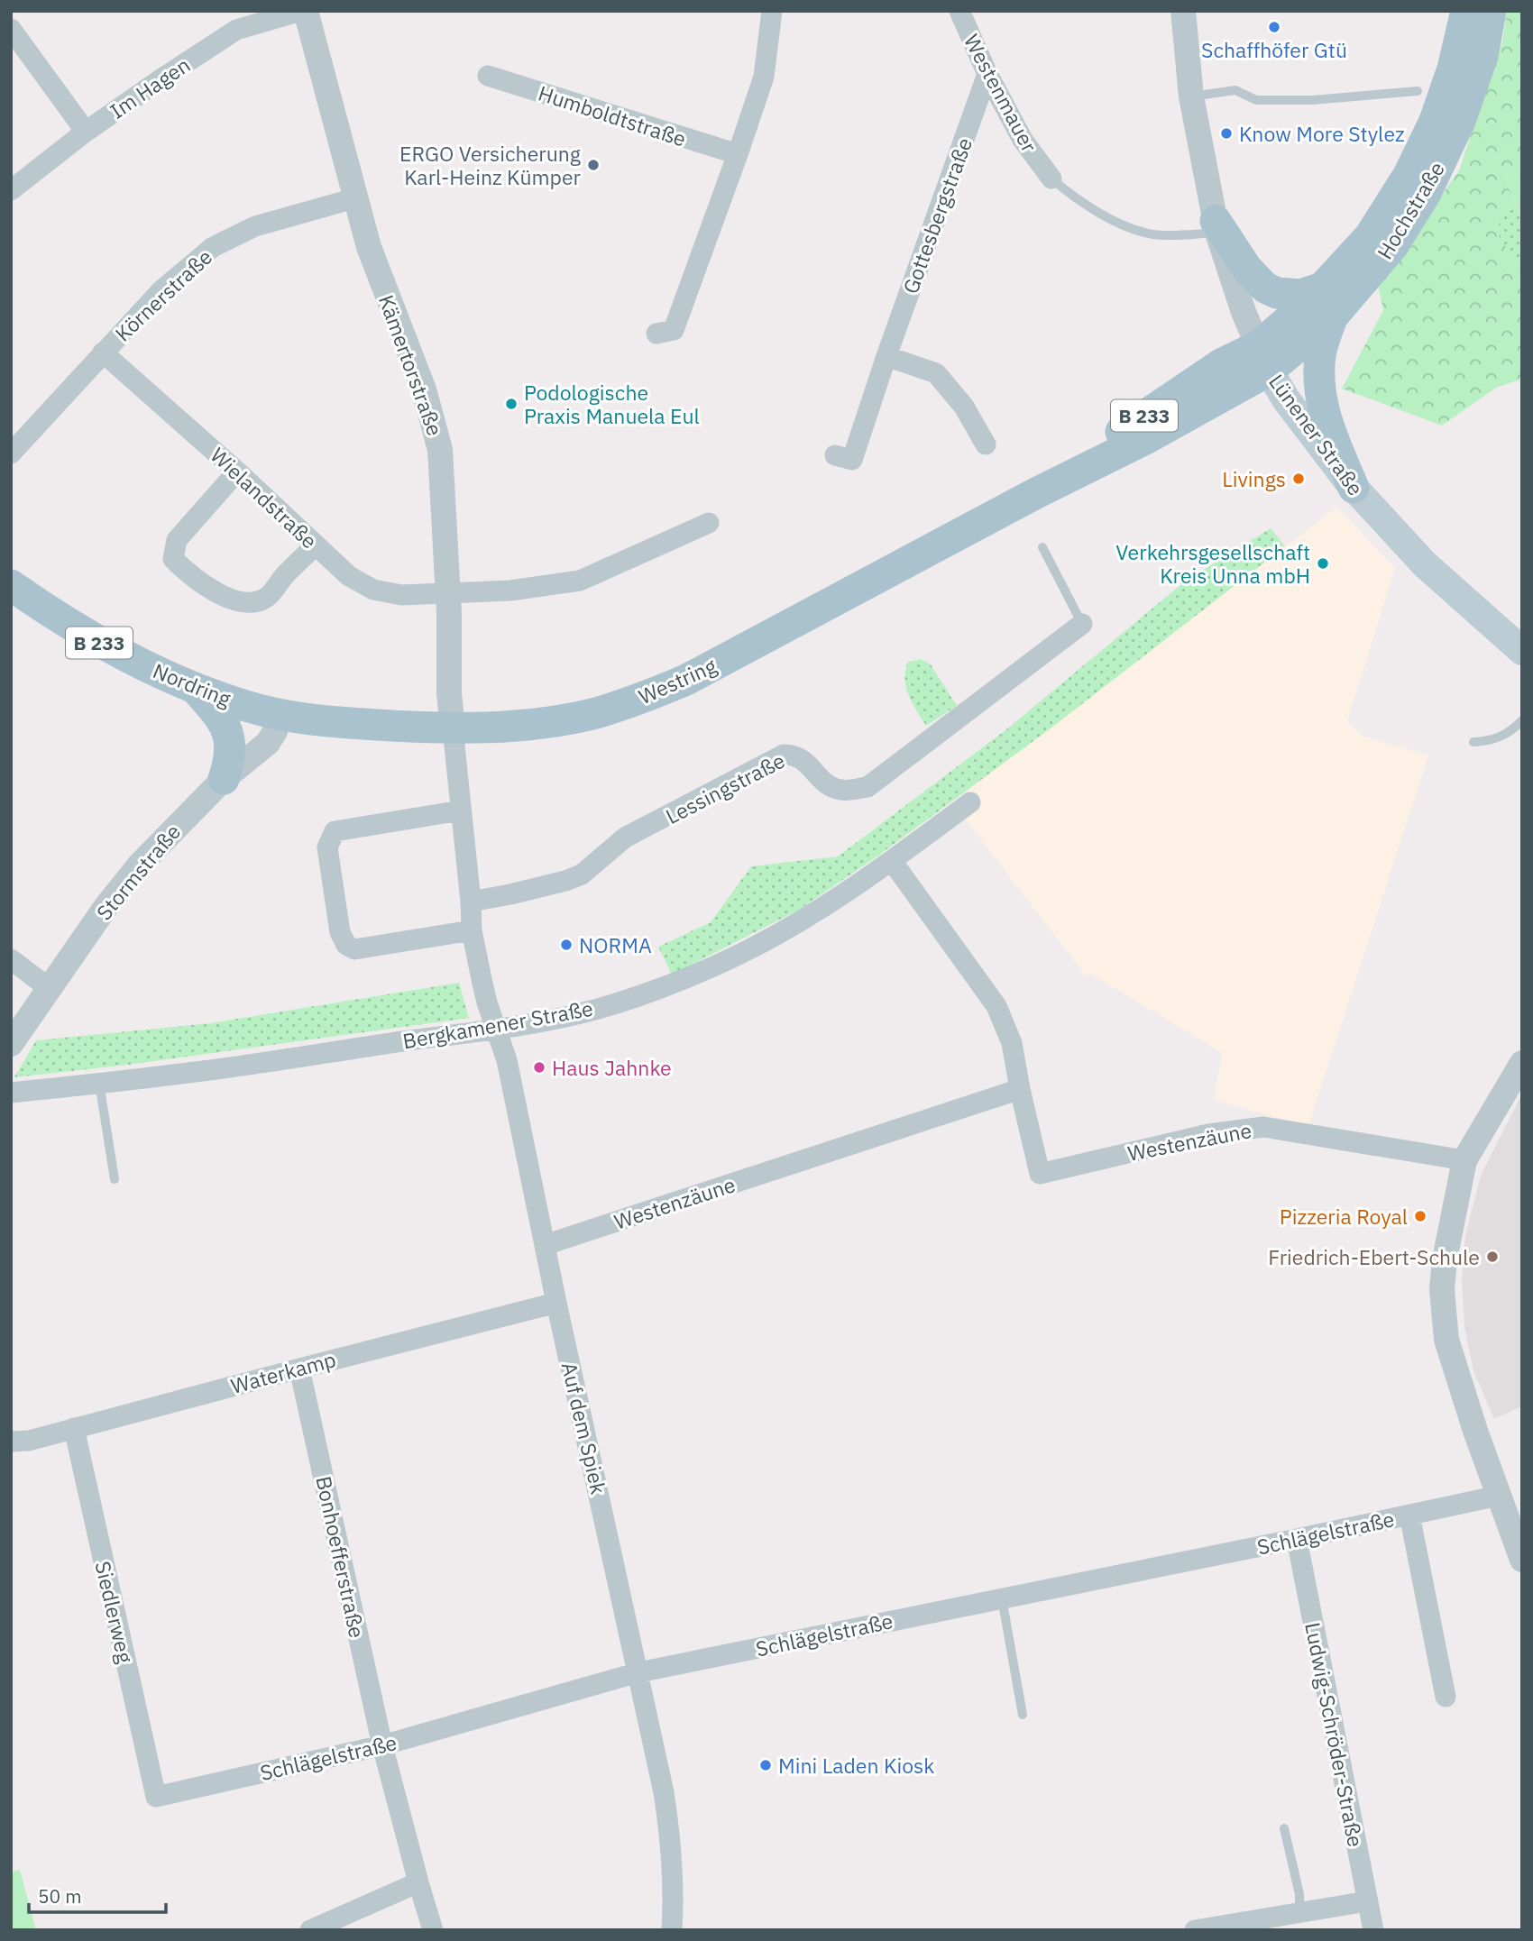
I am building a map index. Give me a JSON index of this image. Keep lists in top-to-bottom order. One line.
{"streets":{"main road":["Hochstraße","B 233","Lünener Straße","Westring","Nordring"],"street":["Im Hagen","Westenmauer","Humboldtstraße","Gottesbergstraße","Körnerstraße","Kämertorstraße","Wielandstraße","Lessingstraße","Stormstraße","Bergkamener Straße","Westenzäune","Waterkamp","Auf dem Spiek","Schlägelstraße","Bonhoefferstraße","Siedlerweg","Ludwig-Schröder-Straße"]},"crossings":[["Im Hagen","Kämertorstraße"],["Westenmauer","Gottesbergstraße"],["Westenmauer","Lünener Straße"],["Hochstraße","Lünener Straße"],["Hochstraße","Westring"],["Körnerstraße","Kämertorstraße"],["Körnerstraße","Wielandstraße"],["Kämertorstraße","Wielandstraße"],["Kämertorstraße","Westring"],["Kämertorstraße","Auf dem Spiek"],["B 233","Nordring"],["B 233","Stormstraße"],["Lünener Straße","Westring"],["Westring","Nordring"],["Westring","Stormstraße"],["Westring","Auf dem Spiek"],["Nordring","Stormstraße"],["Lessingstraße","Auf dem Spiek"],["Bergkamener Straße","Westenzäune"],["Bergkamener Straße","Auf dem Spiek"],["Westenzäune","Auf dem Spiek"],["Waterkamp","Auf dem Spiek"],["Waterkamp","Bonhoefferstraße"],["Waterkamp","Siedlerweg"],["Auf dem Spiek","Schlägelstraße"],["Schlägelstraße","Bonhoefferstraße"],["Schlägelstraße","Siedlerweg"],["Schlägelstraße","Ludwig-Schröder-Straße"]],"places":["Schaffhöfer Gtü","Know More Stylez","ERGO Versicherung Karl-Heinz Kümper","Podologische Praxis Manuela Eul","Livings","Verkehrsgesellschaft Kreis Unna mbH","NORMA","Haus Jahnke","Pizzeria Royal","Friedrich-Ebert-Schule","Mini Laden Kiosk"],"scale_bar":"50 m"}
